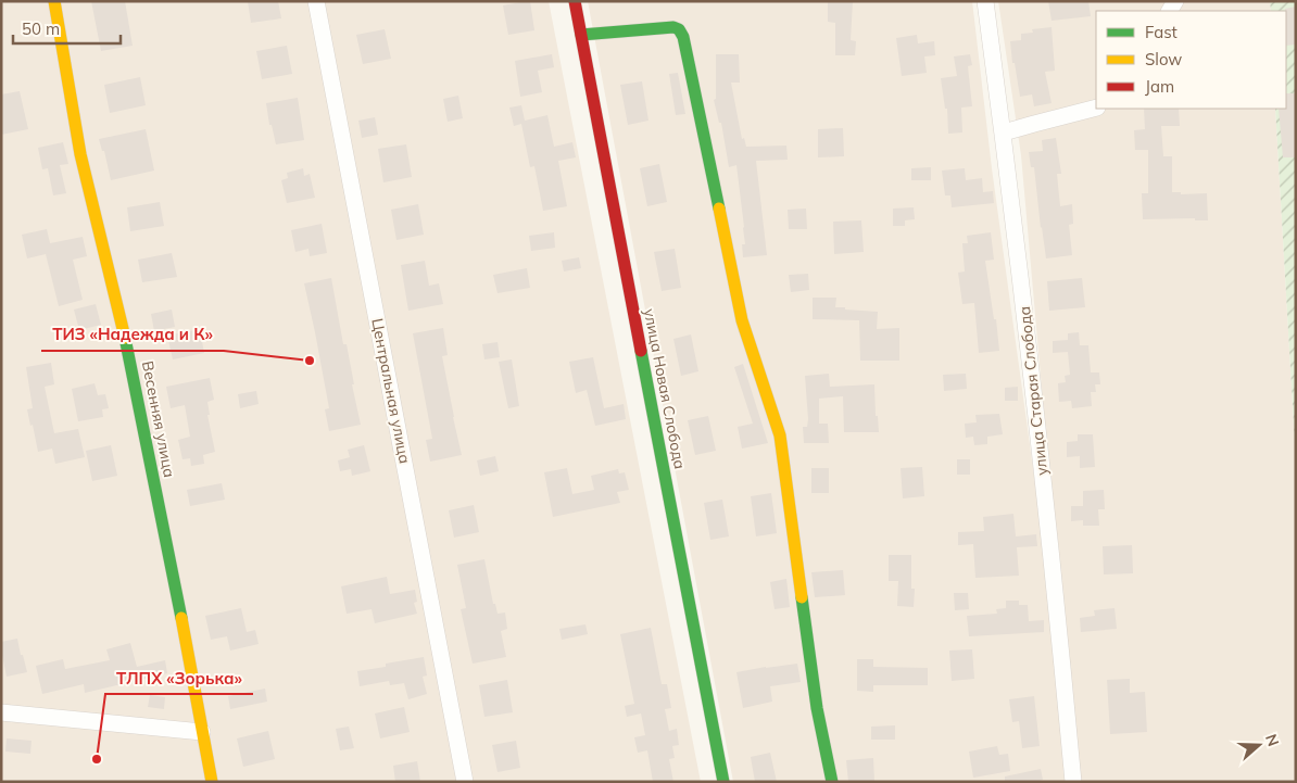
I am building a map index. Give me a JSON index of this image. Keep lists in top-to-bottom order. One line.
{"streets":{"street":["улица Новая Слобода","Центральная улица","улица Старая Слобода","Весенняя улица"]},"places":["ТИЗ «Надежда и К»","ТЛПХ «Зорька»"],"legend":["Fast","Slow","Jam"],"scale_bar":"50 m","north":"right"}
